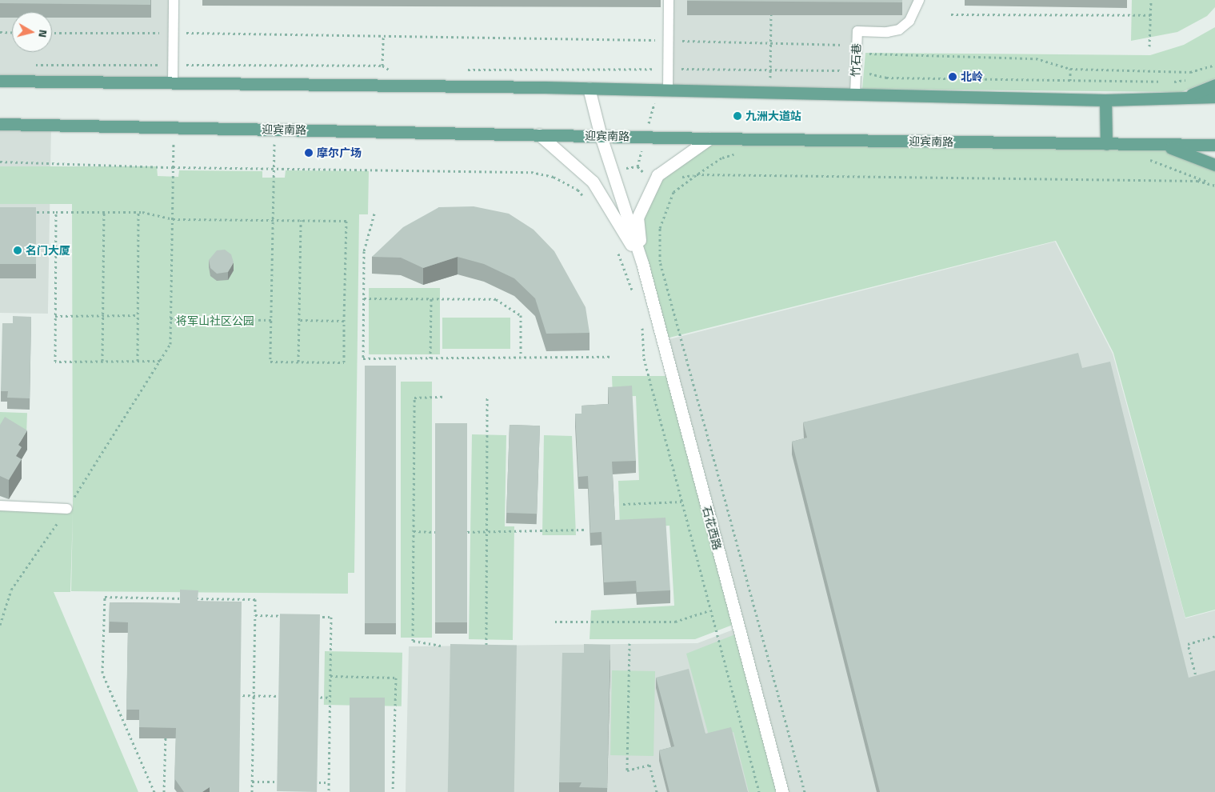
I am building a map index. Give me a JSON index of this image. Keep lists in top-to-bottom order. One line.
{"streets":{"main road":["迎宾南路","石花西路"],"lane":["竹石巷"]},"parks":["将军山社区公园"],"places":["北岭","九洲大道站","摩尔广场","名门大厦"],"north":"right"}
